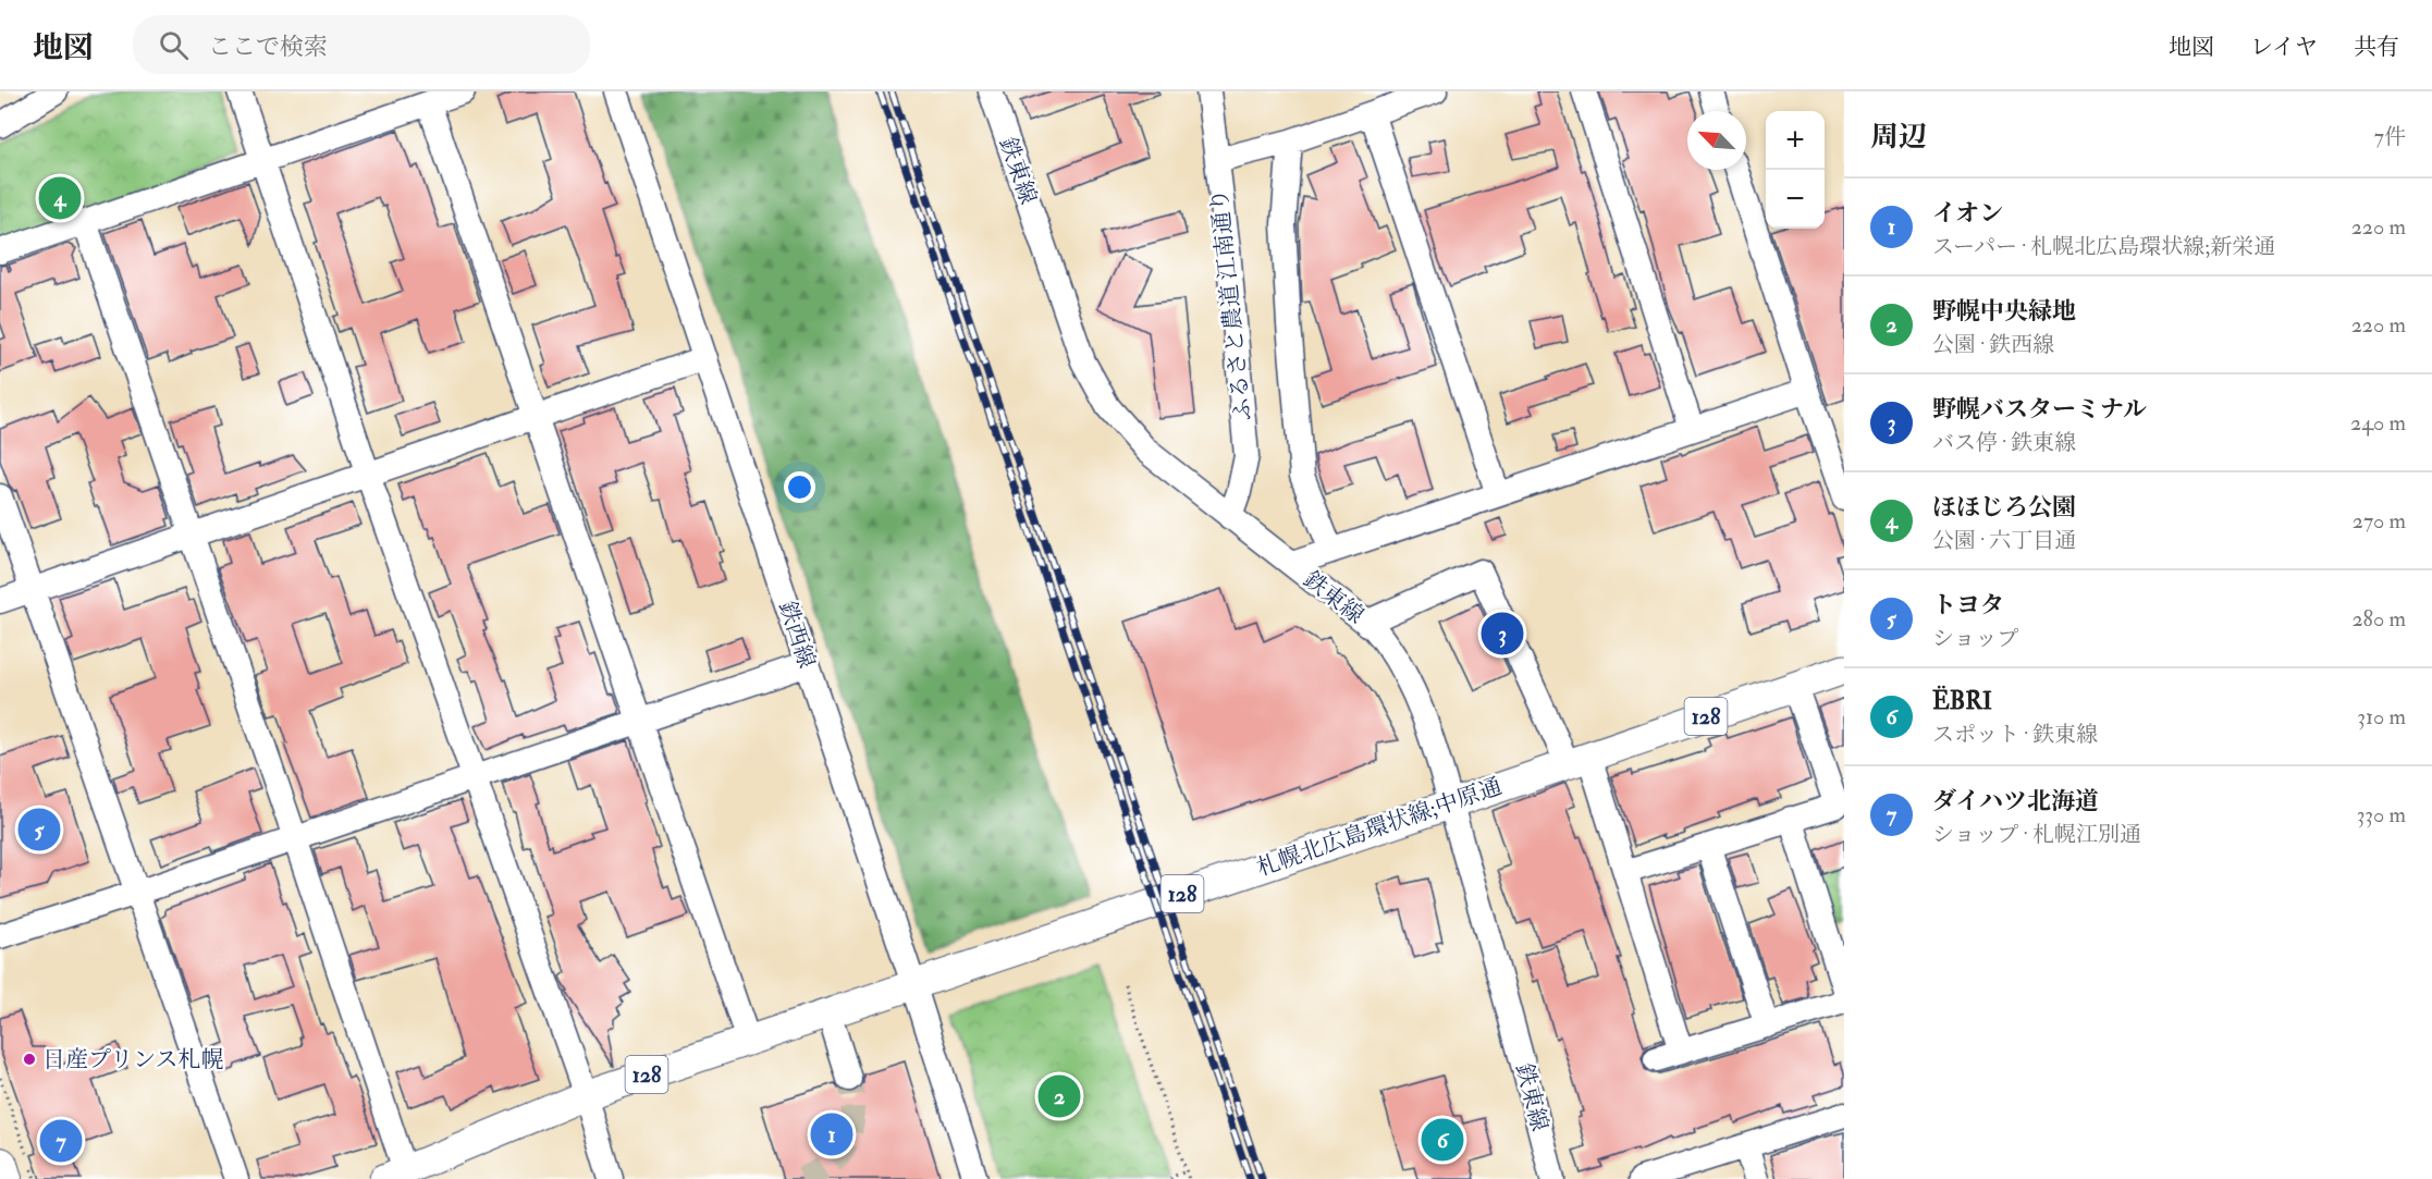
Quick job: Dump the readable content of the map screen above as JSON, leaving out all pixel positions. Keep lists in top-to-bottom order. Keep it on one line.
{"streets":{"main road":["128","札幌北広島環状線;中原通"],"street":["鉄東線","ふるさと農道 江南通り","鉄西線"]},"crossings":[["鉄東線","ふるさと農道 江南通り"],["鉄東線","札幌北広島環状線;中原通"],["鉄西線","128"],["鉄西線","札幌北広島環状線;中原通"],["128","札幌北広島環状線;中原通"]],"places":["日産プリンス札幌"],"north":"top left","page":{"header":"地図","search":"ここで検索","nav":["地図","レイヤ","共有"],"heading":["周辺","7件"],"map_buttons":["+","−"],"pins":["4","3","5","2","1","6","7"],"list":[{"mark":"1","name":"イオン","note":"スーパー · 札幌北広島環状線;新栄通","value":"220 m"},{"mark":"2","name":"野幌中央緑地","note":"公園 · 鉄西線","value":"220 m"},{"mark":"3","name":"野幌バスターミナル","note":"バス停 · 鉄東線","value":"240 m"},{"mark":"4","name":"ほほじろ公園","note":"公園 · 六丁目通","value":"270 m"},{"mark":"5","name":"トヨタ","note":"ショップ","value":"280 m"},{"mark":"6","name":"ËBRI","note":"スポット · 鉄東線","value":"310 m"},{"mark":"7","name":"ダイハツ北海道","note":"ショップ · 札幌江別通","value":"330 m"}]}}
